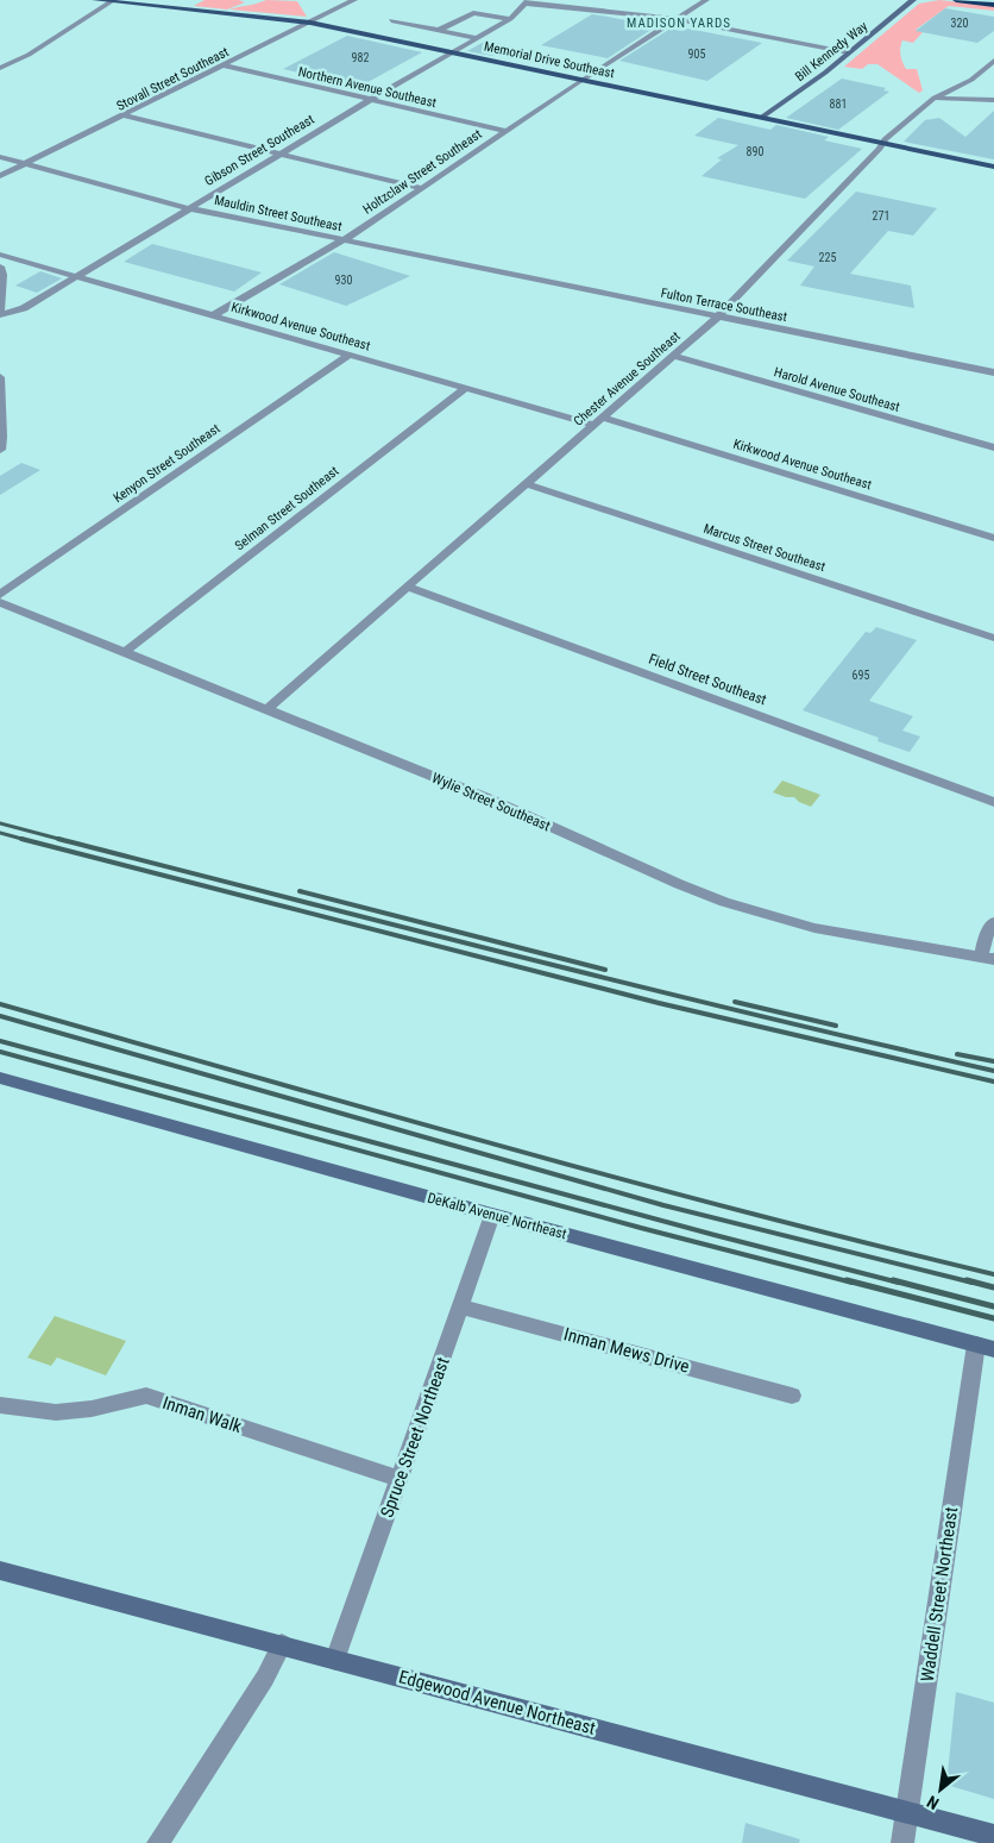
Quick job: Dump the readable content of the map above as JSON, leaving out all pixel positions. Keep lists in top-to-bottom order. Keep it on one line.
{"streets":{"main road":["Bill Kennedy Way","Memorial Drive Southeast","DeKalb Avenue Northeast","Edgewood Avenue Northeast"],"street":["Stovall Street Southeast","Northern Avenue Southeast","Gibson Street Southeast","Holtzclaw Street Southeast","Mauldin Street Southeast","Fulton Terrace Southeast","Kirkwood Avenue Southeast","Chester Avenue Southeast","Harold Avenue Southeast","Kenyon Street Southeast","Selman Street Southeast","Marcus Street Southeast","Field Street Southeast","Wylie Street Southeast","Inman Mews Drive","Inman Walk","Spruce Street Northeast","Waddell Street Northeast"]},"crossings":[["Bill Kennedy Way","Memorial Drive Southeast"],["Memorial Drive Southeast","Stovall Street Southeast"],["Memorial Drive Southeast","Gibson Street Southeast"],["Memorial Drive Southeast","Holtzclaw Street Southeast"],["Memorial Drive Southeast","Chester Avenue Southeast"],["Stovall Street Southeast","Northern Avenue Southeast"],["Stovall Street Southeast","Mauldin Street Southeast"],["Northern Avenue Southeast","Gibson Street Southeast"],["Northern Avenue Southeast","Holtzclaw Street Southeast"],["Gibson Street Southeast","Mauldin Street Southeast"],["Gibson Street Southeast","Kirkwood Avenue Southeast"],["Holtzclaw Street Southeast","Mauldin Street Southeast"],["Holtzclaw Street Southeast","Kirkwood Avenue Southeast"],["Mauldin Street Southeast","Fulton Terrace Southeast"],["Fulton Terrace Southeast","Chester Avenue Southeast"],["Kirkwood Avenue Southeast","Chester Avenue Southeast"],["Kirkwood Avenue Southeast","Kenyon Street Southeast"],["Kirkwood Avenue Southeast","Selman Street Southeast"],["Chester Avenue Southeast","Harold Avenue Southeast"],["Chester Avenue Southeast","Marcus Street Southeast"],["Chester Avenue Southeast","Field Street Southeast"],["Chester Avenue Southeast","Wylie Street Southeast"],["Selman Street Southeast","Wylie Street Southeast"],["DeKalb Avenue Northeast","Spruce Street Northeast"],["DeKalb Avenue Northeast","Waddell Street Northeast"],["Inman Mews Drive","Spruce Street Northeast"],["Inman Walk","Spruce Street Northeast"],["Spruce Street Northeast","Edgewood Avenue Northeast"],["Waddell Street Northeast","Edgewood Avenue Northeast"]],"districts":["MADISON YARDS"],"house_numbers":["320","905","982","881","890","271","225","930","695"],"north":"bottom left"}
